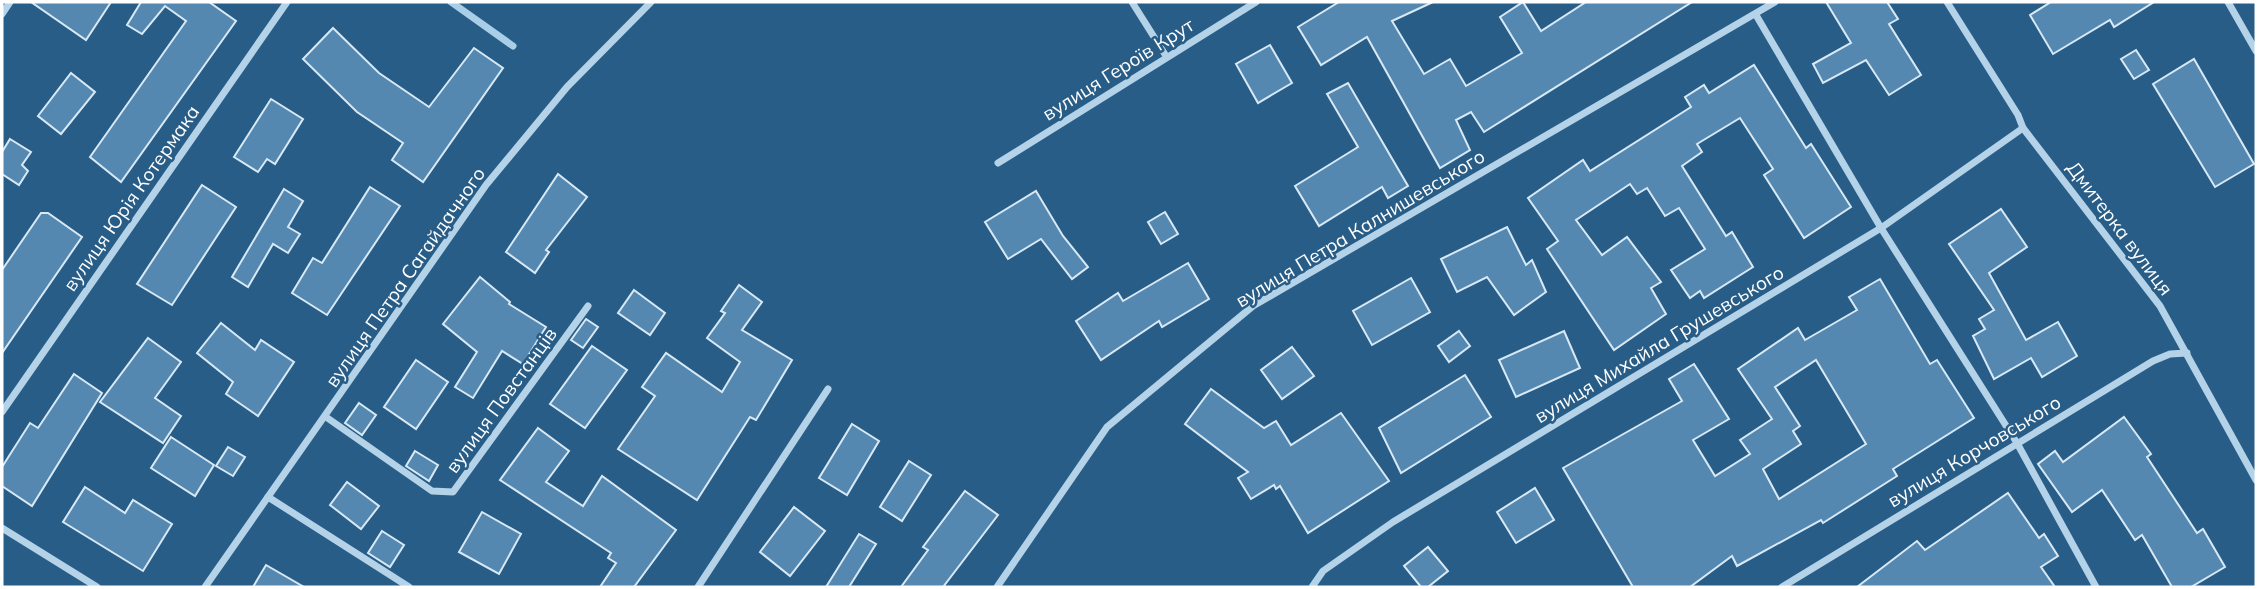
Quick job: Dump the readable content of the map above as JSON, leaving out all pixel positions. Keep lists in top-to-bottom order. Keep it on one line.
{"streets":{"street":["вулиця Героїв Крут","вулиця Юрія Котермака","вулиця Петра Калнишевського","Дмитерка вулиця","вулиця Петра Сагайдачного","вулиця Михайла Грушевського","вулиця Повстанців","вулиця Корчовського"]},"crossings":[["Дмитерка вулиця","вулиця Михайла Грушевського"],["Дмитерка вулиця","вулиця Корчовського"],["вулиця Петра Сагайдачного","вулиця Повстанців"]]}
